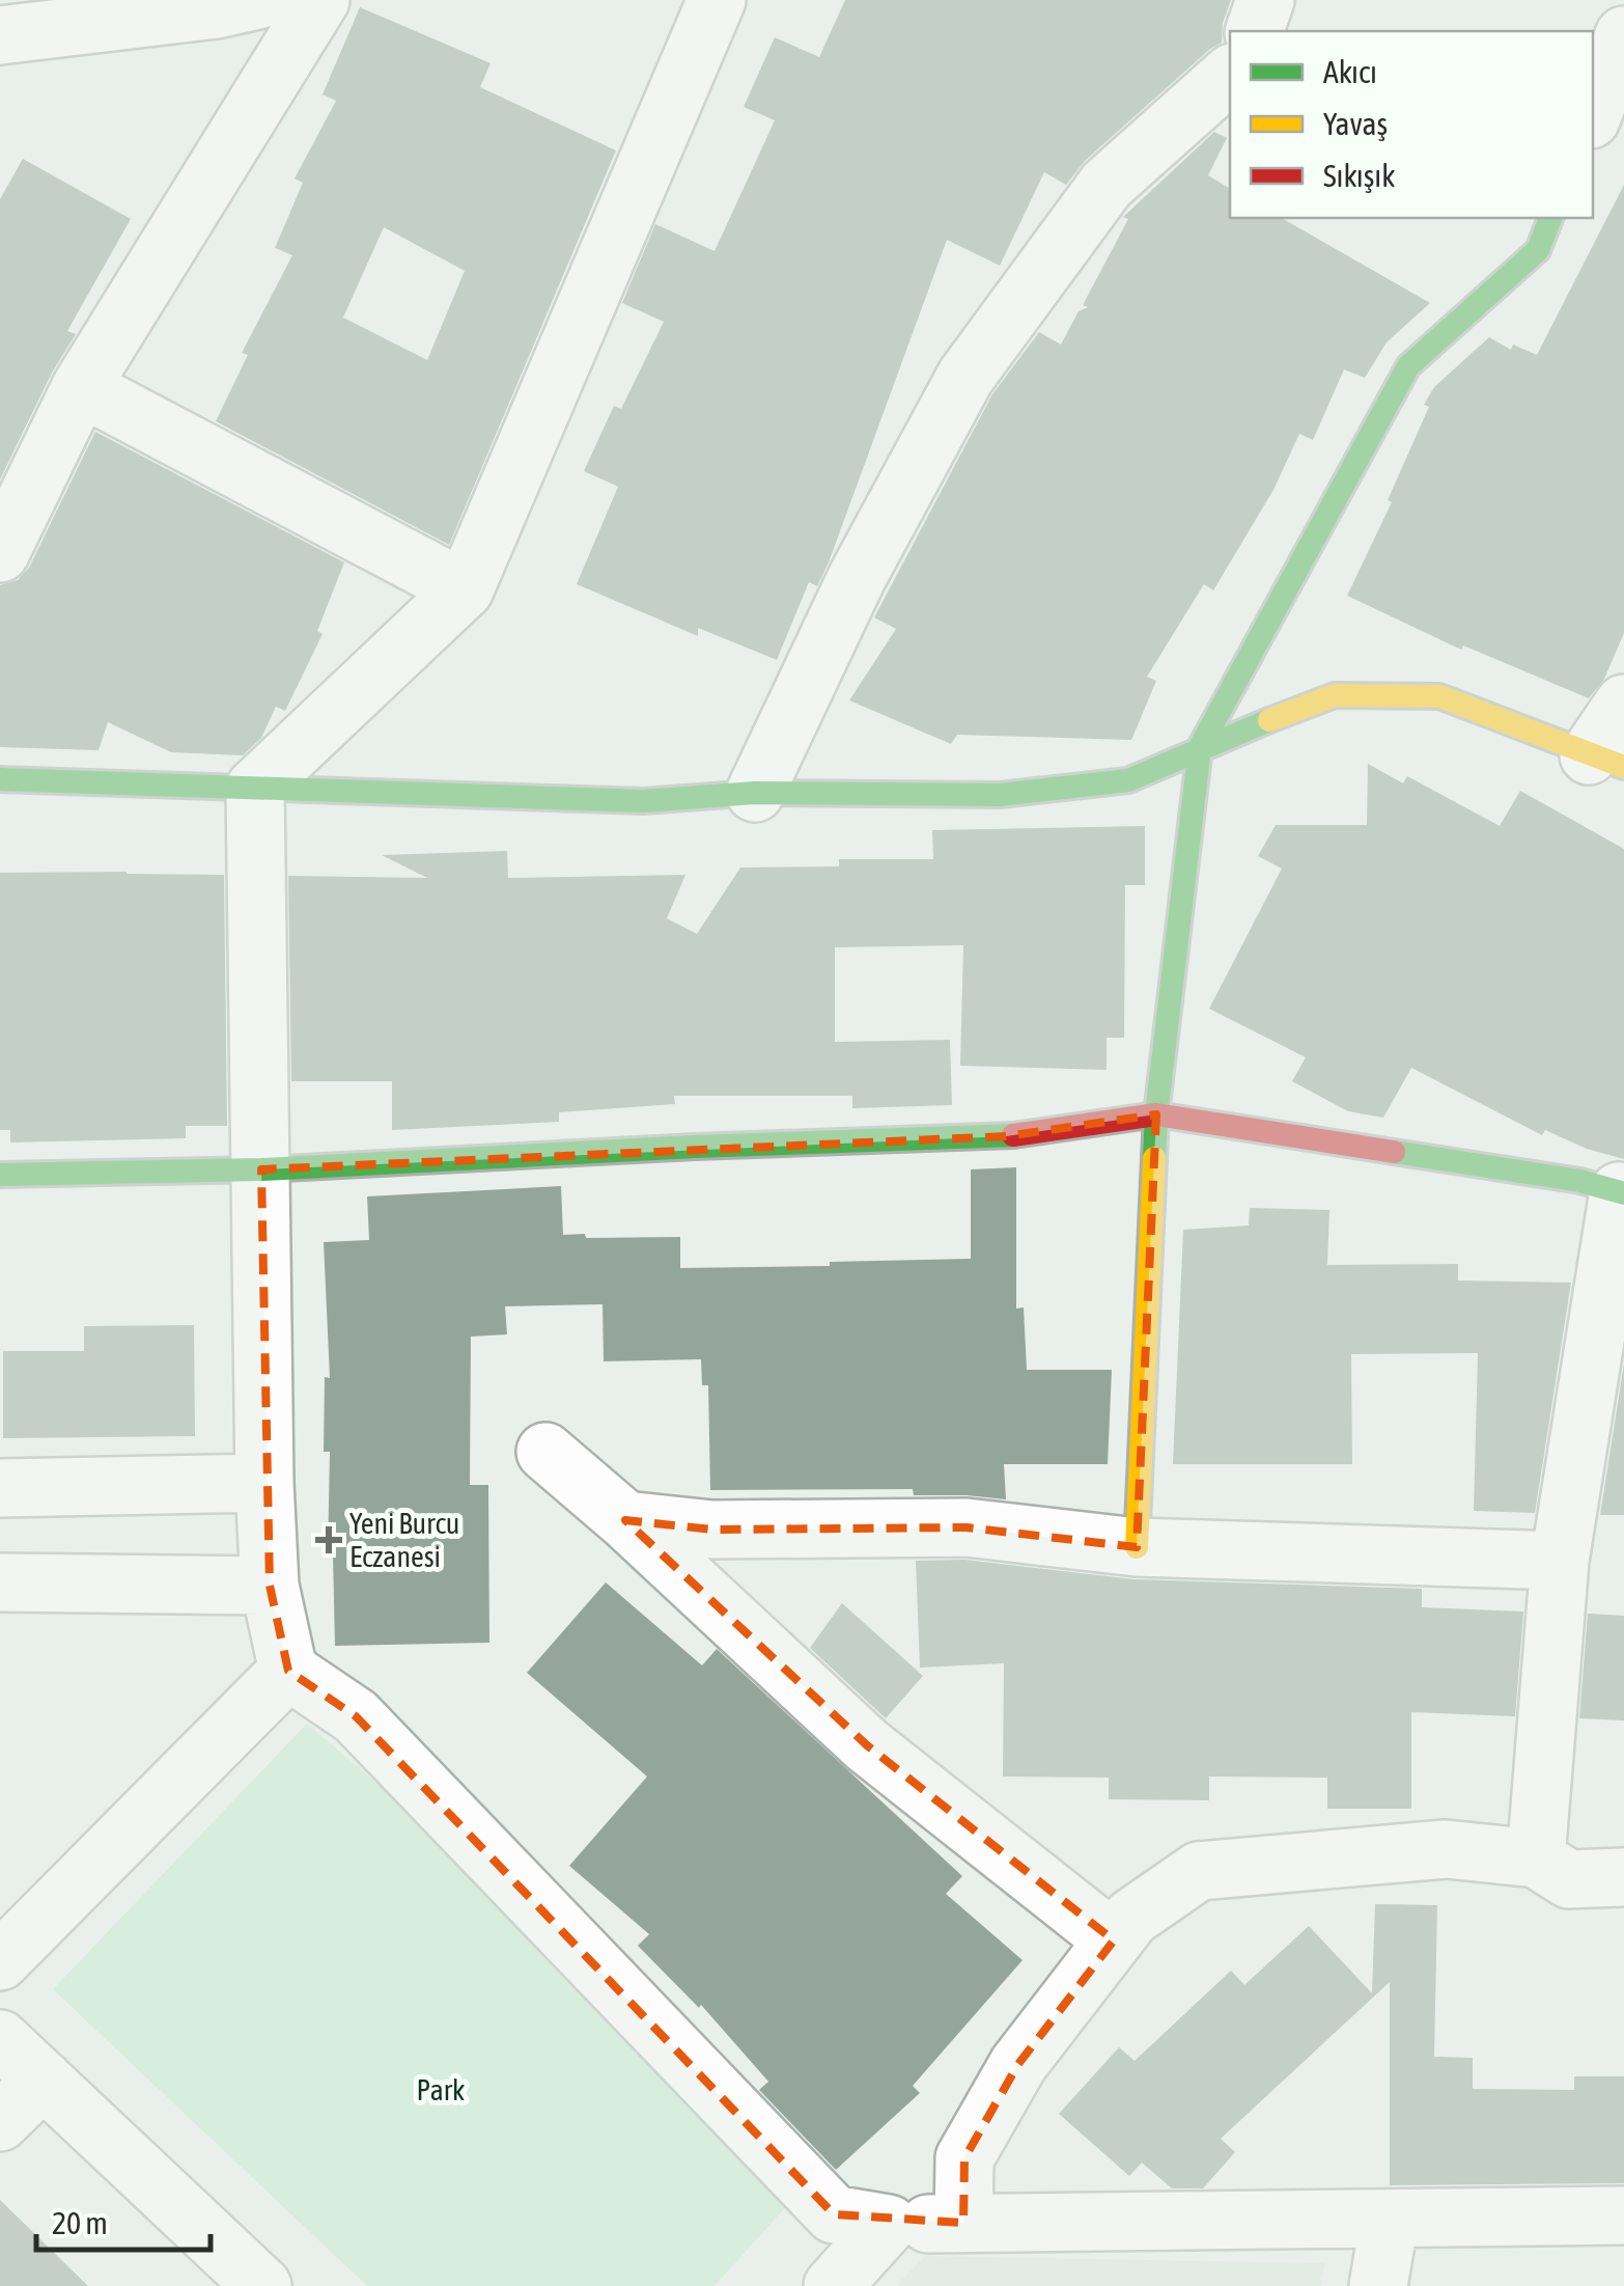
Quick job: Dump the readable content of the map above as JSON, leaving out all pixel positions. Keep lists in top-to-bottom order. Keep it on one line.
{"parks":["Park"],"places":{"health":["Yeni Burcu Eczanesi"]},"legend":["Akıcı","Yavaş","Sıkışık"],"scale_bar":"20 m"}
